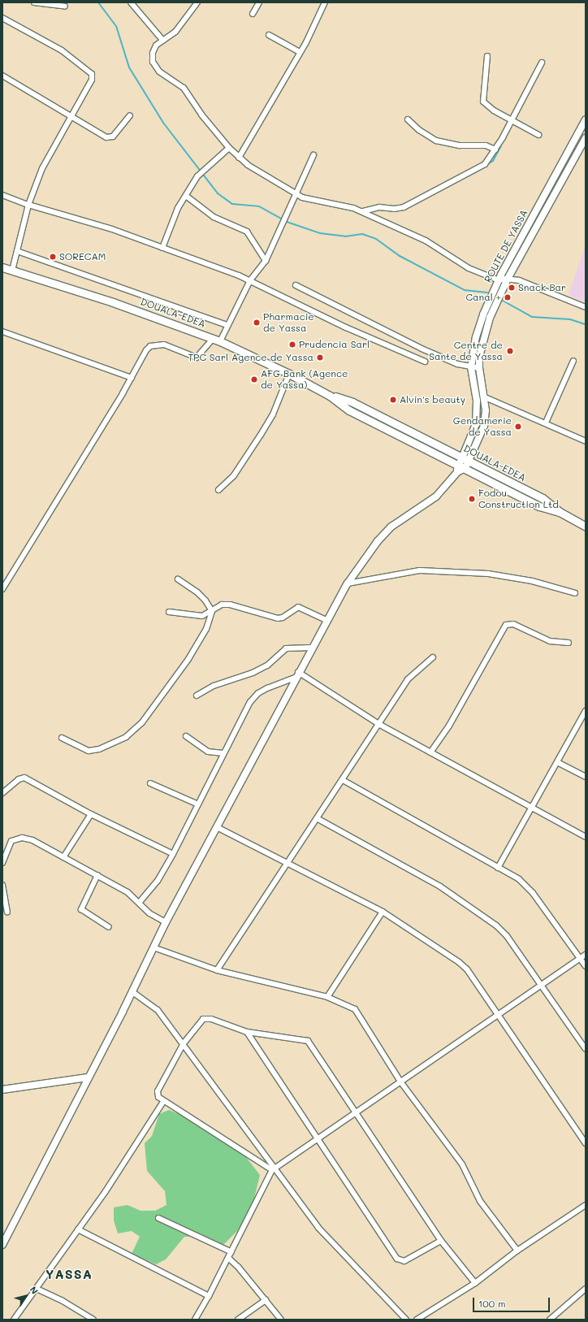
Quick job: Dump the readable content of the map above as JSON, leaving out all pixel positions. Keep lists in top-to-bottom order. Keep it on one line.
{"streets":{"highway":["DOUALA-EDEA"],"main road":["ROUTE DE YASSA"]},"crossings":[["ROUTE DE YASSA","DOUALA-EDEA"]],"districts":["YASSA"],"places":["SORECAM","Snack Bar","Canal +","Pharmacie de Yassa","Prudencia Sarl","Centre de Sante de Yassa","TPC Sarl Agence de Yassa","AFG Bank (Agence de Yassa)","Alvin's beauty","Gendamerie de Yassa","Fodou Construction Ltd"],"scale_bar":"100 m","north":"top right"}
